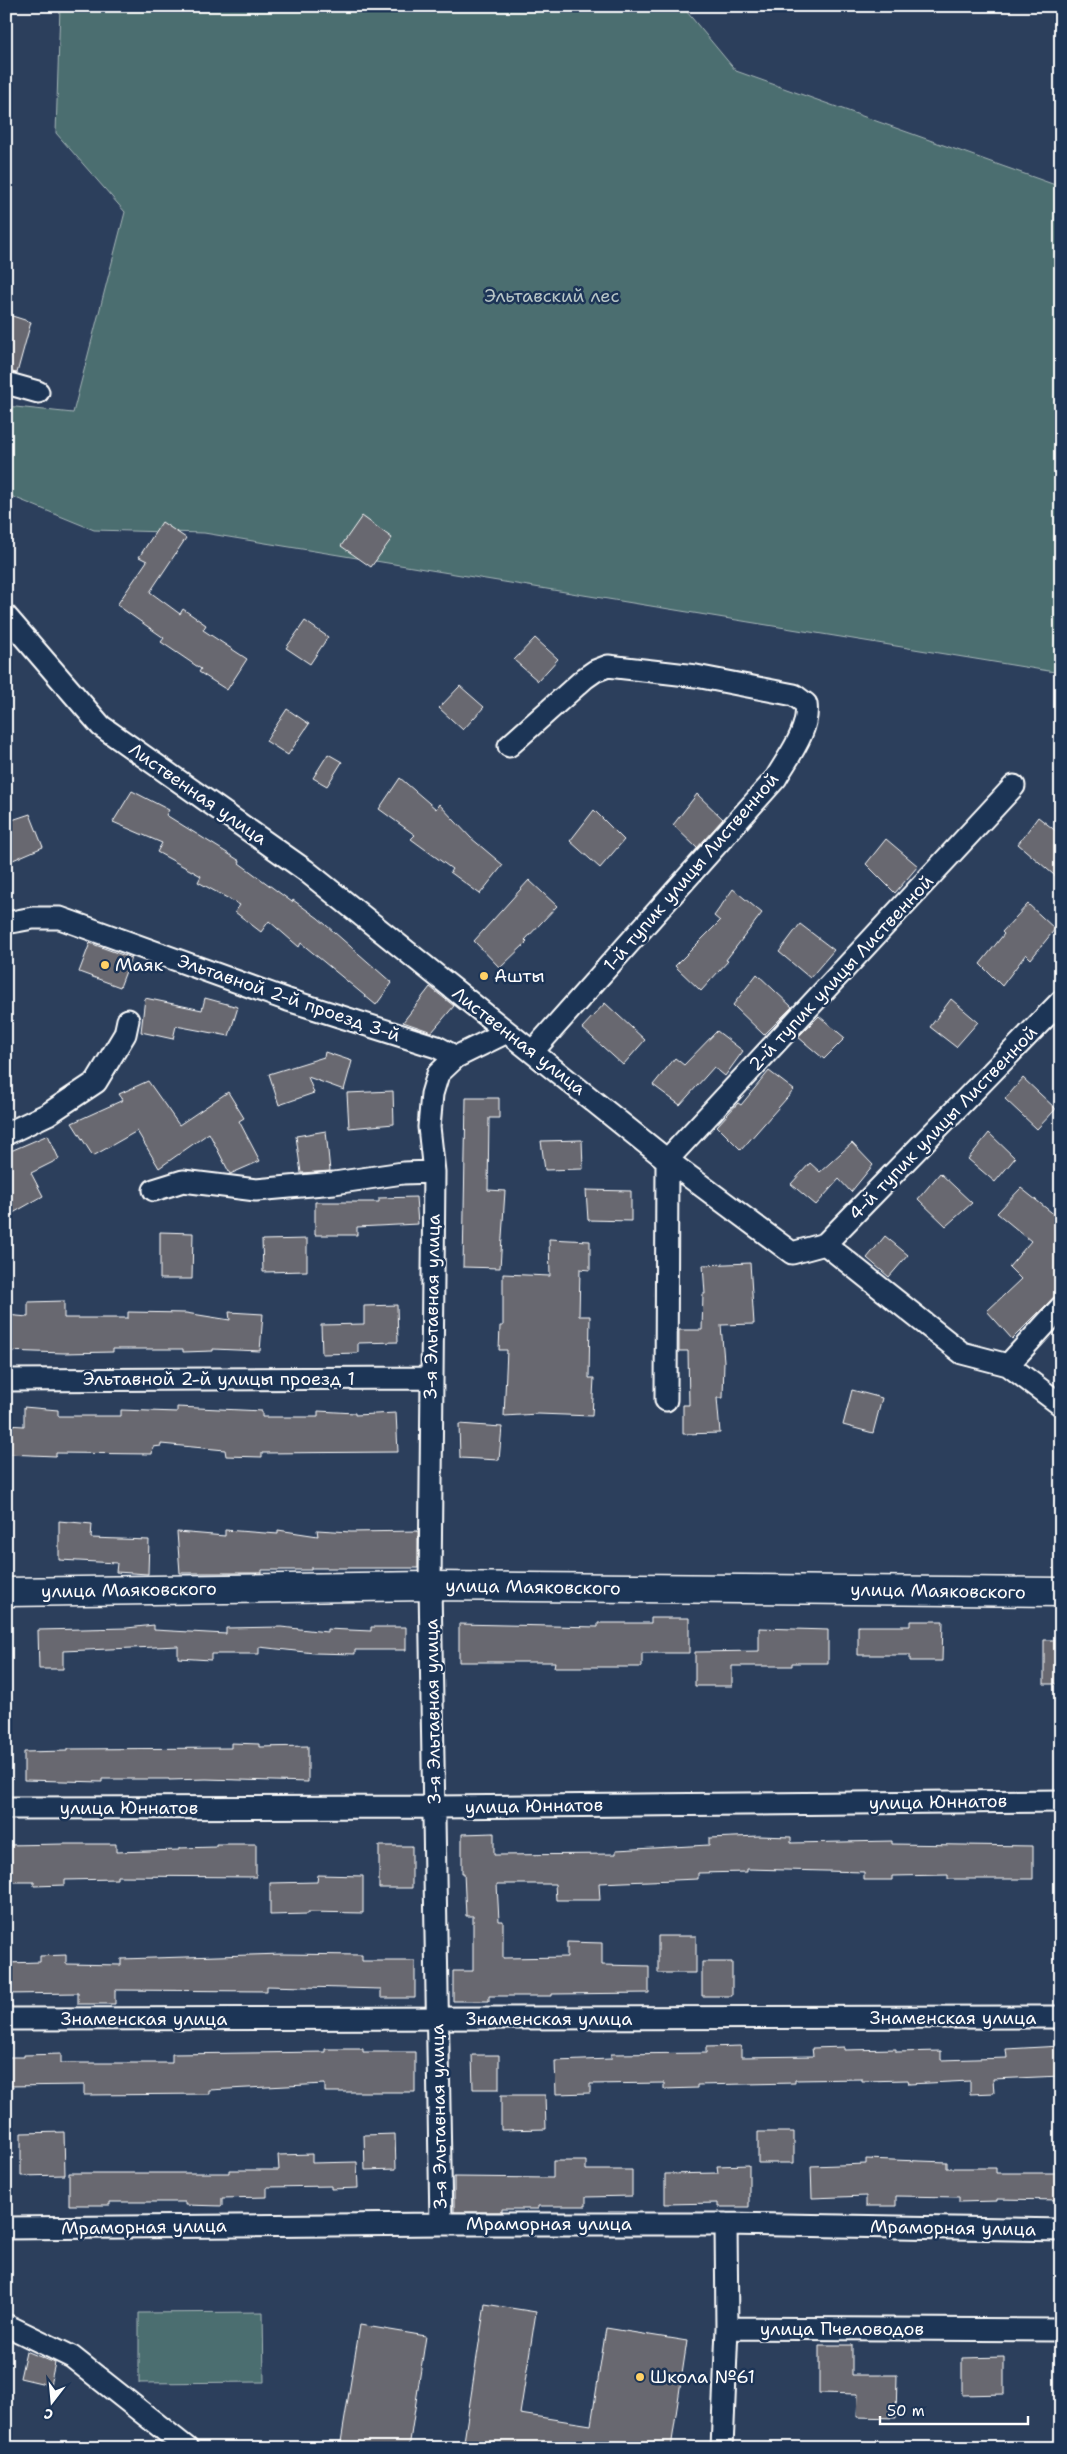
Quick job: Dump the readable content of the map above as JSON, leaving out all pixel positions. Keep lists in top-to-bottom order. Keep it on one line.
{"streets":{"street":["Лиственная улица","1-й тупик улицы Лиственной","2-й тупик улицы Лиственной","Эльтавной 2-й проезд 3-й","4-й тупик улицы Лиственной","3-я Эльтавная улица","Эльтавной 2-й улицы проезд 1","улица Маяковского","улица Юннатов","Знаменская улица","Мраморная улица","улица Пчеловодов"]},"crossings":[["Лиственная улица","1-й тупик улицы Лиственной"],["Лиственная улица","2-й тупик улицы Лиственной"],["Лиственная улица","4-й тупик улицы Лиственной"],["Лиственная улица","3-я Эльтавная улица"],["Эльтавной 2-й проезд 3-й","3-я Эльтавная улица"],["3-я Эльтавная улица","Эльтавной 2-й улицы проезд 1"],["3-я Эльтавная улица","улица Маяковского"],["3-я Эльтавная улица","улица Юннатов"],["3-я Эльтавная улица","Знаменская улица"],["3-я Эльтавная улица","Мраморная улица"]],"parks":["Эльтавский лес"],"places":["Маяк","Ашты","Школа №61"],"scale_bar":"50 m","north":"bottom"}
